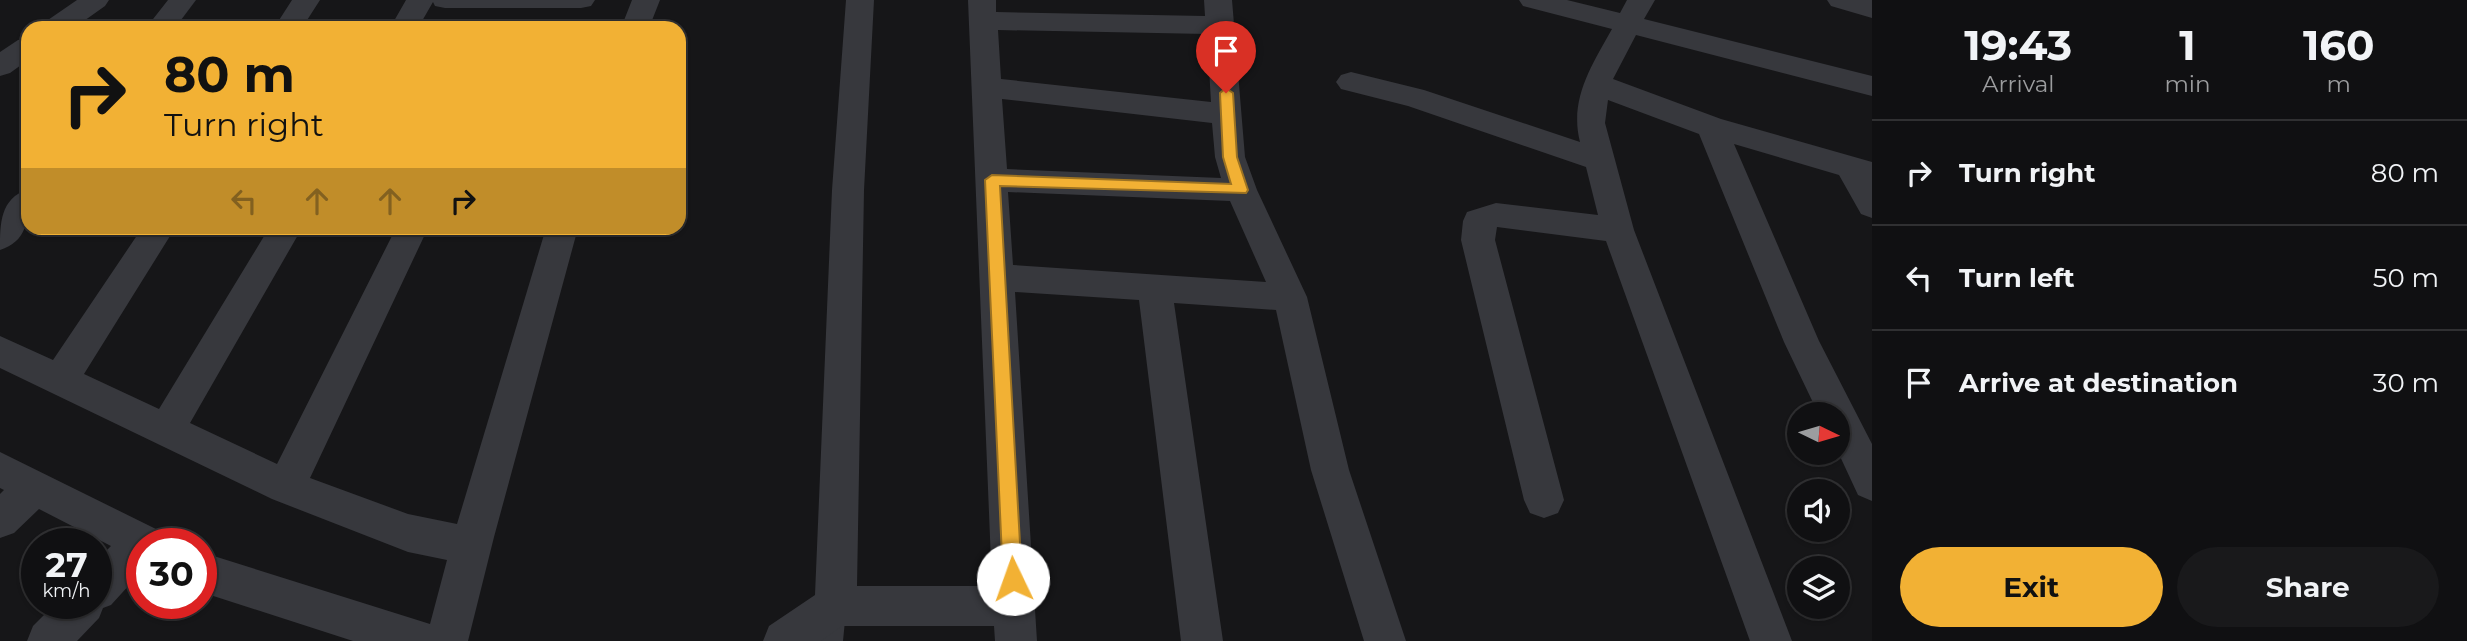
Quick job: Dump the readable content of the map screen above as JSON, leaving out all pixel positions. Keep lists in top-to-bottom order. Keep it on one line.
{"north":"right","page":{"eta":["19:43","Arrival","1","min","160","m"],"turn":["80 m","Turn right"],"list":[{"name":"Turn right","value":"80 m"},{"name":"Turn left","value":"50 m"},{"name":"Arrive at destination","value":"30 m"}],"speed":"27 km/h","limit":"30","buttons":["Exit","Share"]}}
